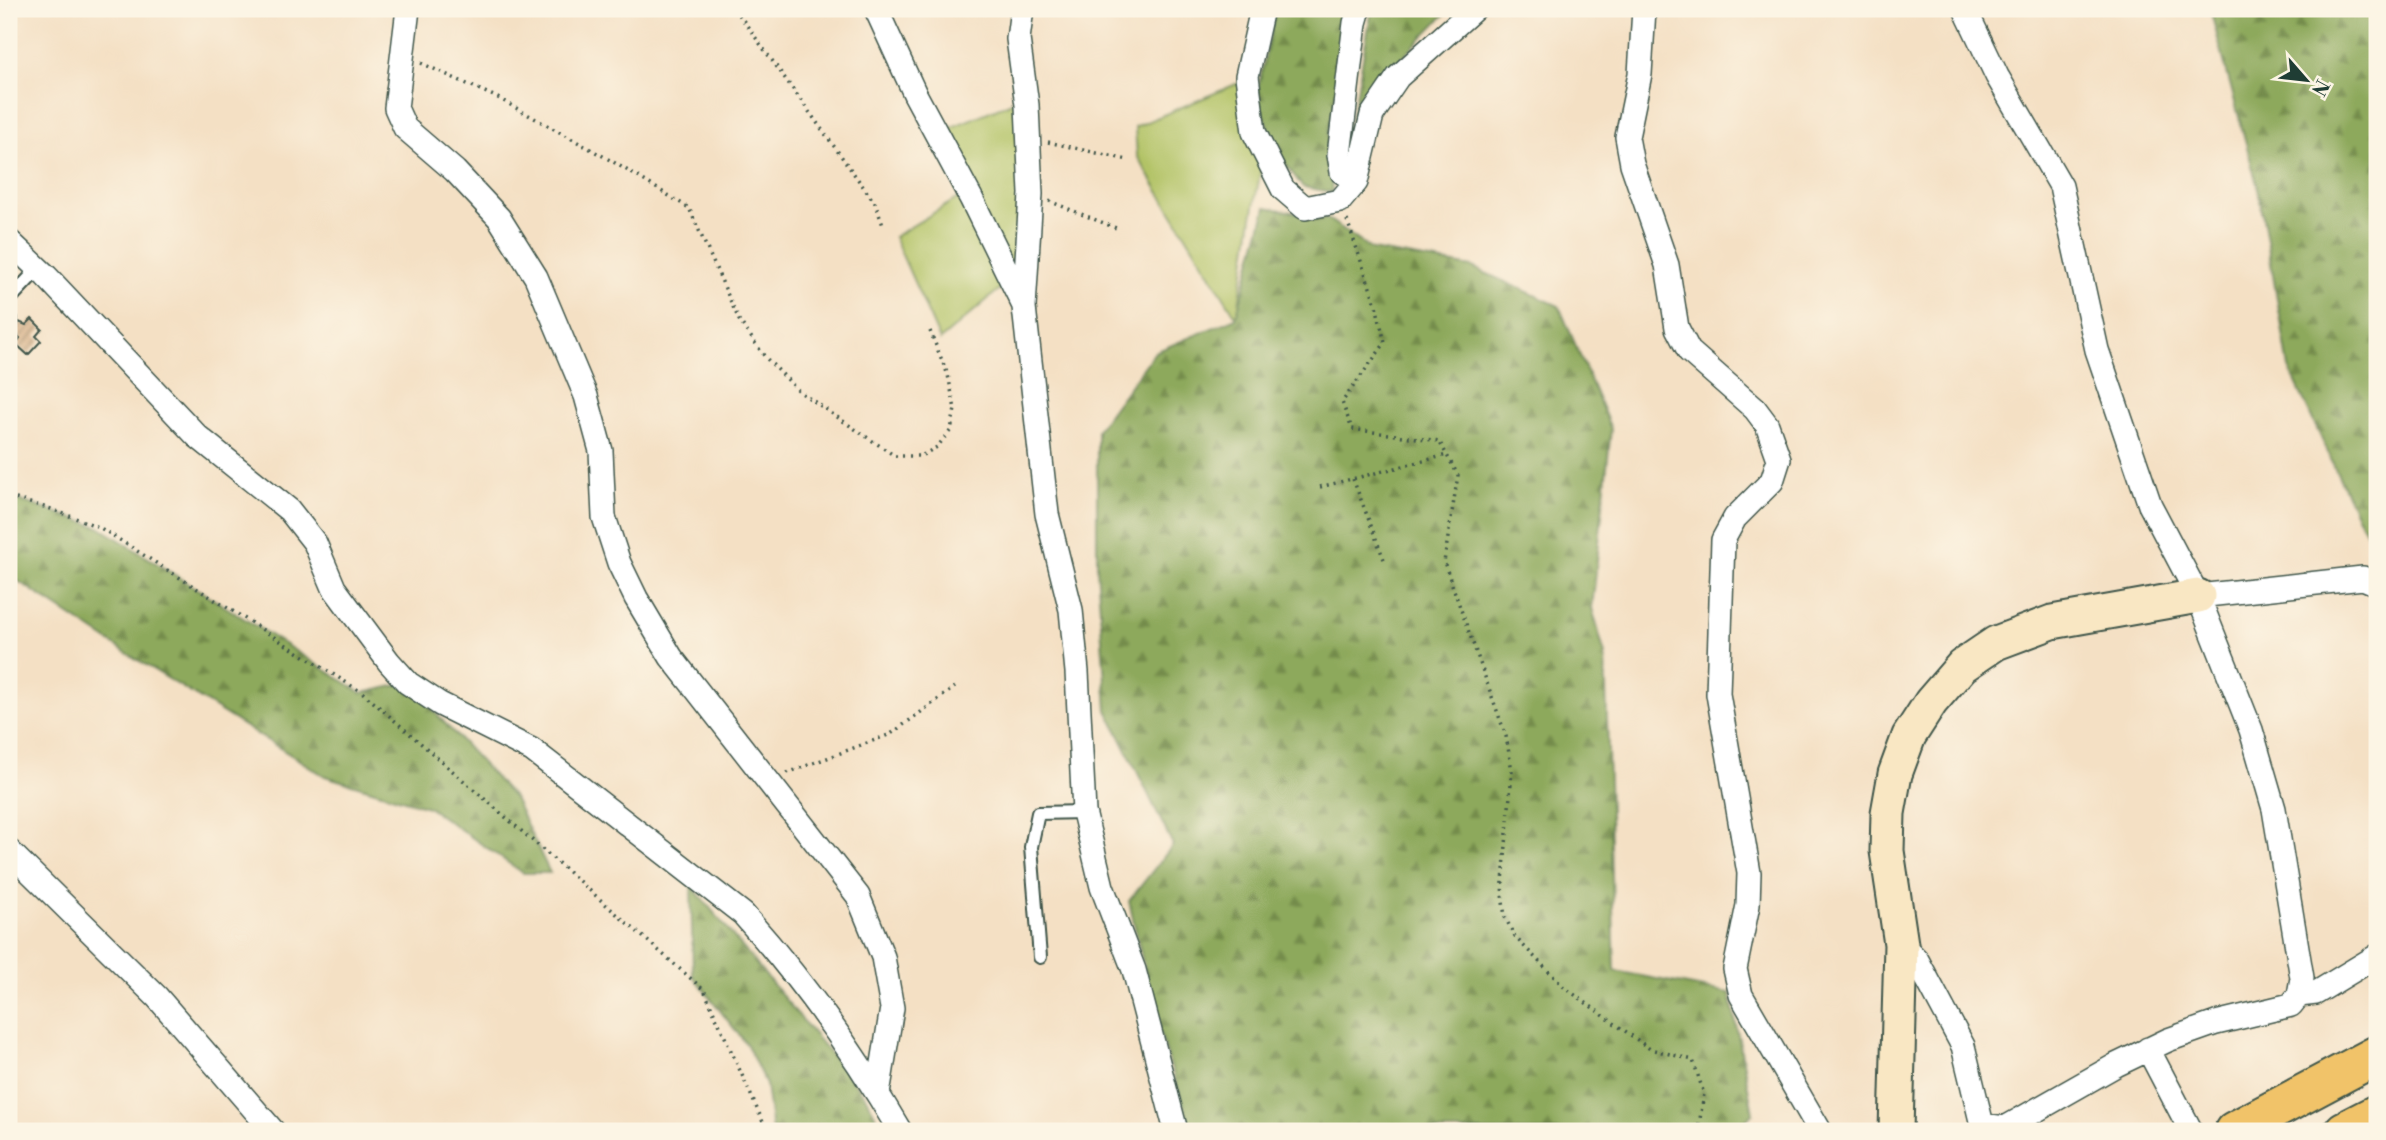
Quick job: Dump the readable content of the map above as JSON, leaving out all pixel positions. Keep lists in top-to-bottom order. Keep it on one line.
{"north":"bottom right"}
